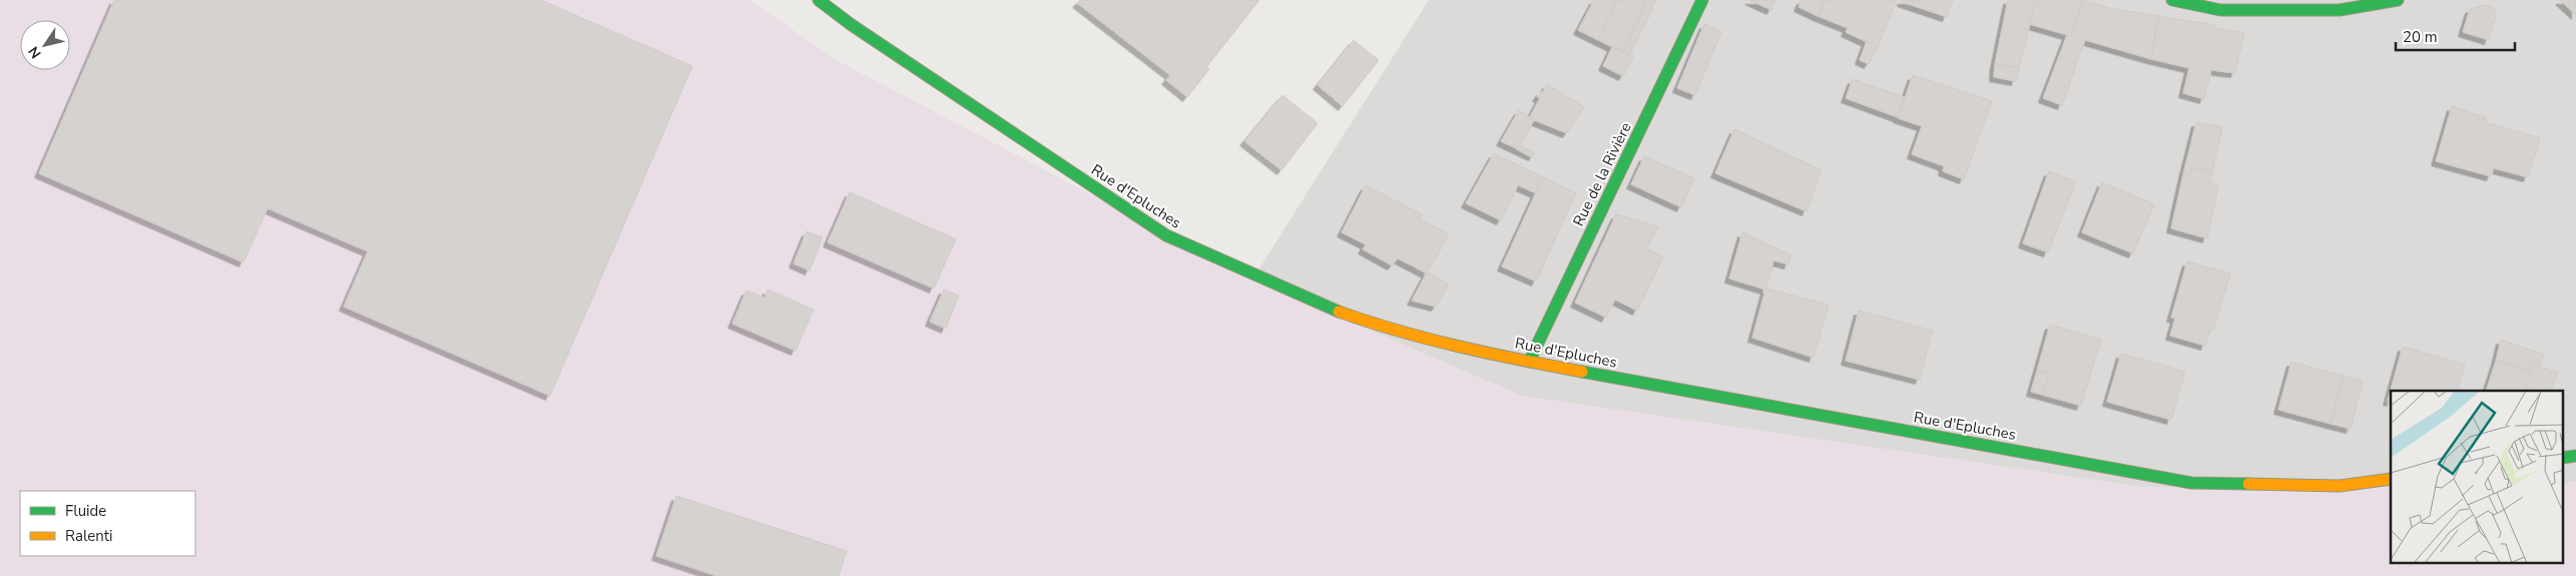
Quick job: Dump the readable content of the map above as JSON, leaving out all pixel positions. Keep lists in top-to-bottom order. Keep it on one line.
{"streets":{"street":["Rue de la Rivière","Rue d'Epluches"]},"crossings":[["Rue de la Rivière","Rue d'Epluches"]],"legend":["Fluide","Ralenti"],"scale_bar":"20 m","north":"bottom left"}
